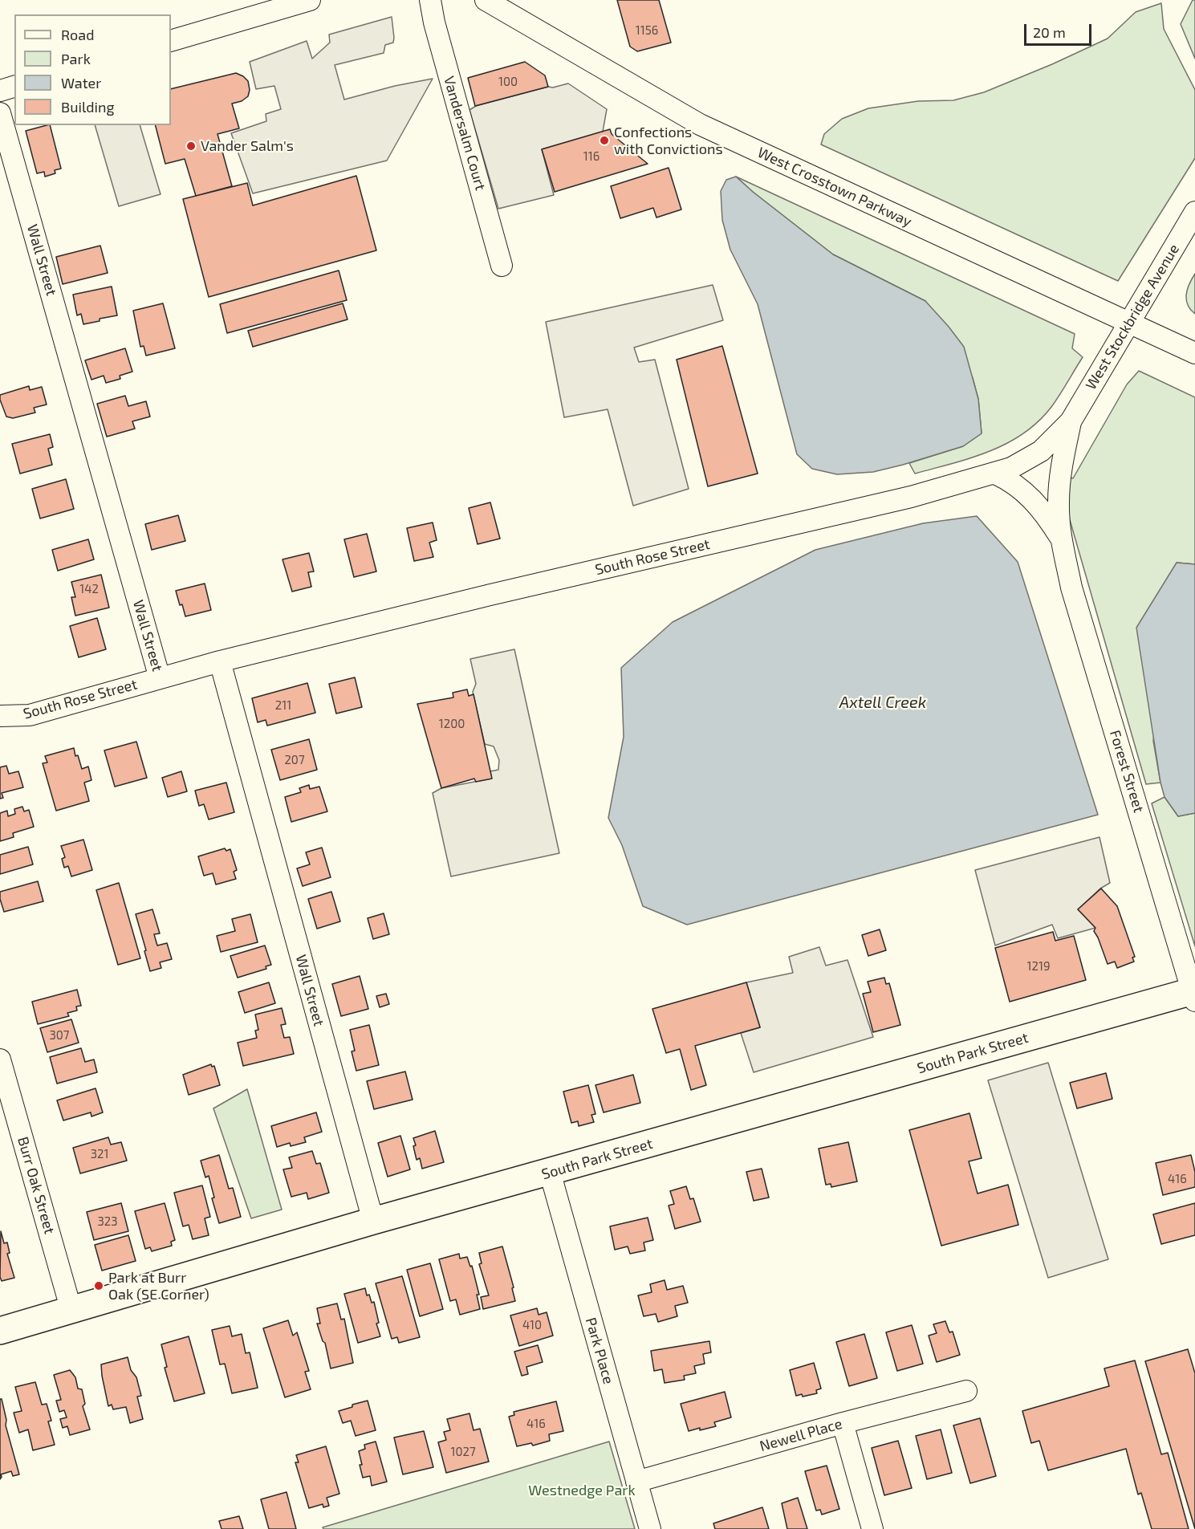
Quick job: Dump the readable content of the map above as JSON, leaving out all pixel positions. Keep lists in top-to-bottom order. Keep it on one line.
{"streets":{"main road":["South Park Street"],"street":["Vandersalm Court","West Crosstown Parkway","Wall Street","West Stockbridge Avenue","South Rose Street","Forest Street","Burr Oak Street","Park Place","Newell Place"]},"crossings":[["West Crosstown Parkway","West Stockbridge Avenue"],["Wall Street","South Rose Street"],["Wall Street","South Park Street"],["West Stockbridge Avenue","South Rose Street"],["West Stockbridge Avenue","Forest Street"],["South Rose Street","Forest Street"],["Forest Street","South Park Street"],["South Park Street","Burr Oak Street"],["South Park Street","Park Place"],["Park Place","Newell Place"]],"water":["Axtell Creek"],"parks":["Westnedge Park"],"places":["Confections with Convictions","Vander Salm's","Park at Burr Oak (SE Corner)"],"house_numbers":["1156","100","116","142","211","1200","207","1219","307","321","416","323","410","416","1027"],"legend":["Road","Park","Water","Building"],"scale_bar":"20 m"}
